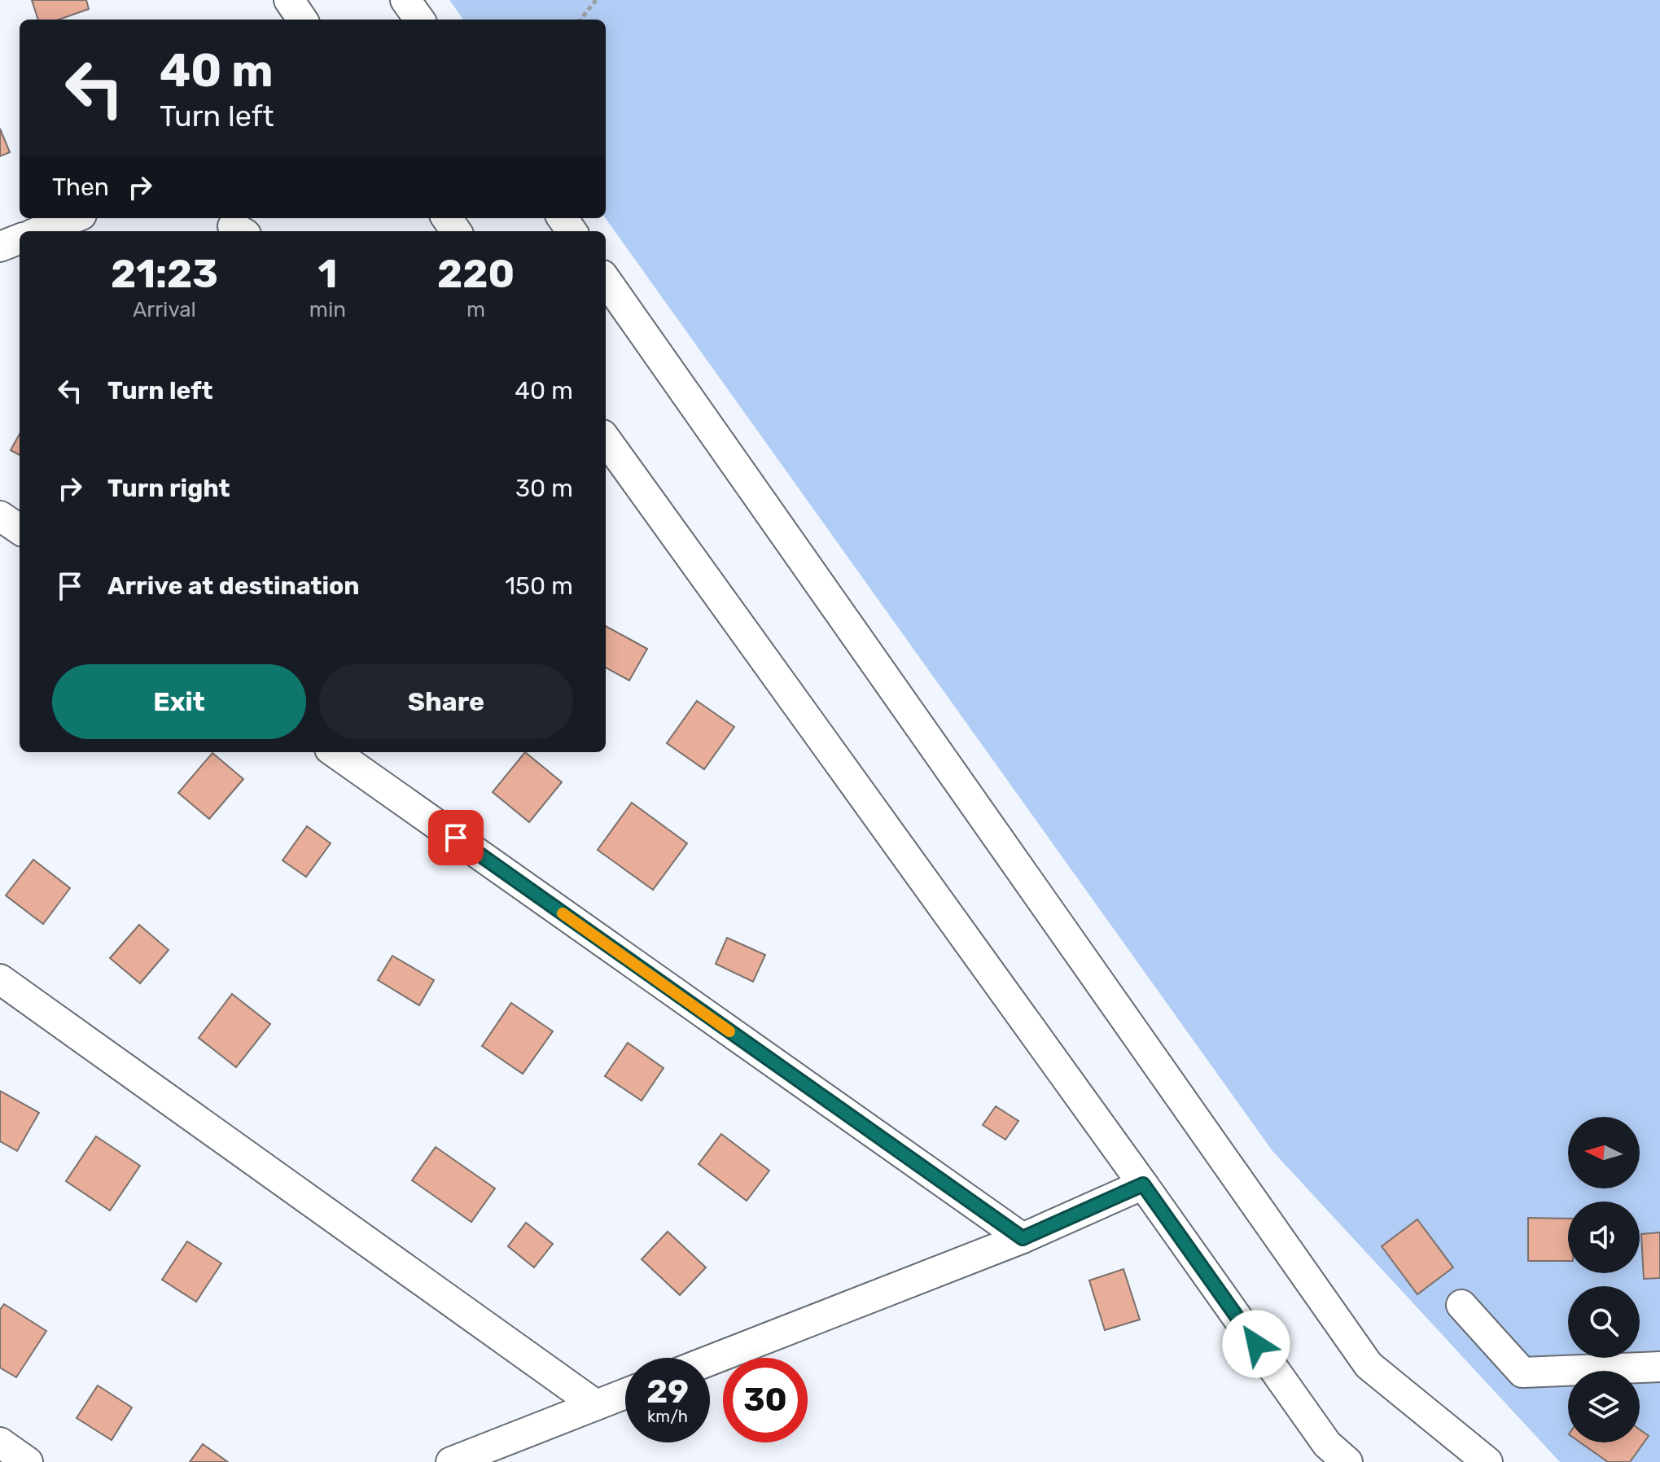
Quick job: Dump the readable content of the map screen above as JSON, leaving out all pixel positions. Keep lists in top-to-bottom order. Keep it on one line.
{"north":"left","page":{"turn":["40 m","Turn left"],"then":"Then","eta":["21:23","Arrival","1","min","220","m"],"list":[{"name":"Turn left","value":"40 m"},{"name":"Turn right","value":"30 m"},{"name":"Arrive at destination","value":"150 m"}],"buttons":["Exit","Share"],"speed":"29 km/h","limit":"30"}}
